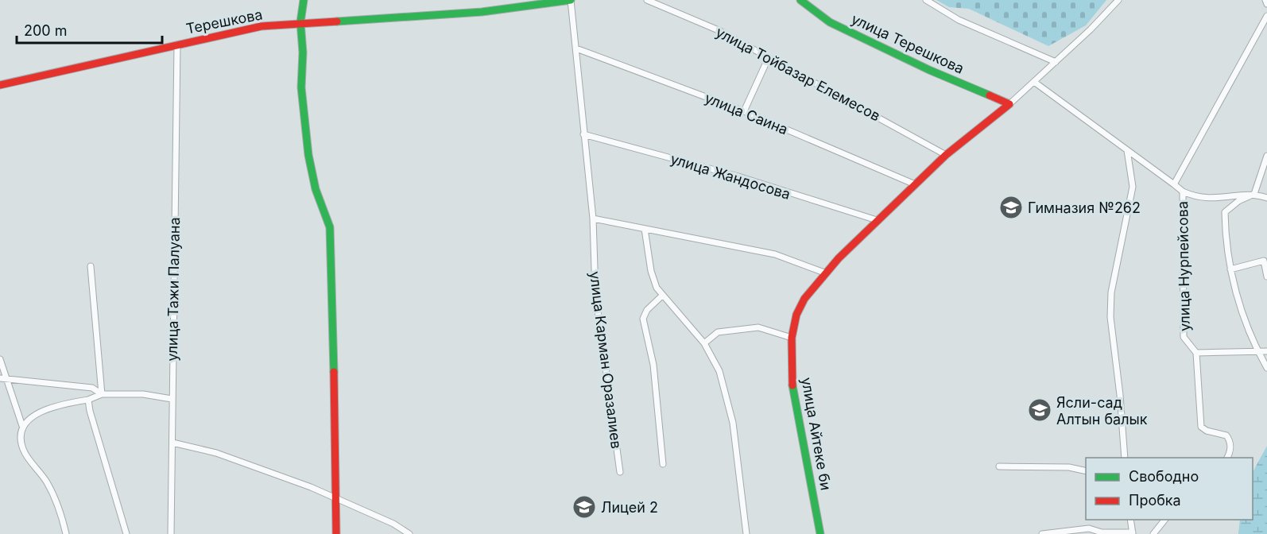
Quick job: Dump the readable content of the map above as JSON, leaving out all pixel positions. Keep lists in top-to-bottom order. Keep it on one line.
{"streets":{"street":["Терешкова","улица Терешкова","улица Тойбазар Елемесов","улица Саина","улица Жандосова","улица Нурпейсова","улица Тажи Палуана","улица Карман Оразалиев","улица Айтеке би"]},"crossings":[["Терешкова","улица Тажи Палуана"],["Терешкова","улица Карман Оразалиев"],["улица Терешкова","улица Айтеке би"],["улица Тойбазар Елемесов","улица Айтеке би"],["улица Саина","улица Карман Оразалиев"],["улица Саина","улица Айтеке би"],["улица Жандосова","улица Карман Оразалиев"],["улица Жандосова","улица Айтеке би"]],"places":{"school or university":["Гимназия №262","Ясли-сад Алтын балык","Лицей 2"]},"legend":["Свободно","Пробка"],"scale_bar":"200 m"}
